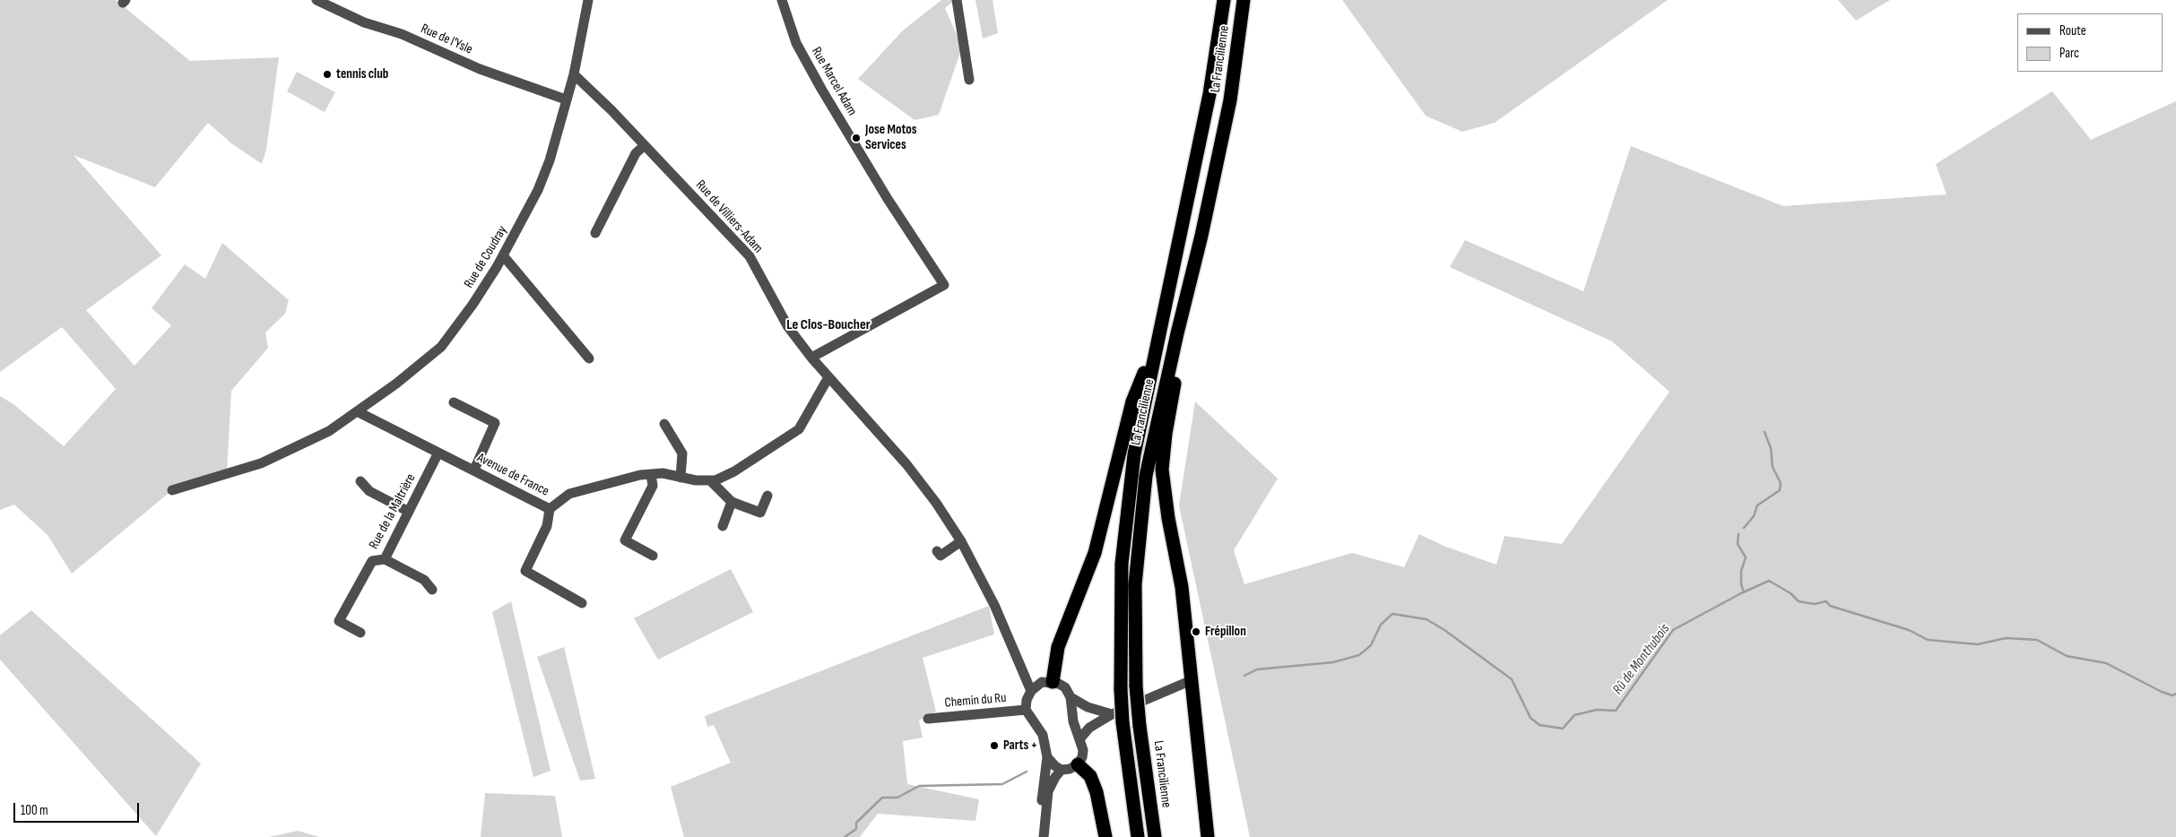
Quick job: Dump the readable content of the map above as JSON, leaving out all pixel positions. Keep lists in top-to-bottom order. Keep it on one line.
{"streets":{"highway":["La Francilienne"],"street":["Rue de l'Ysle","Rue Marcel Adam","Rue de Villiers-Adam","Rue de Coudray","Avenue de France","Rue de la Maltrière","Chemin du Ru"]},"crossings":[["Rue de l'Ysle","Rue de Coudray"],["Rue Marcel Adam","Rue de Villiers-Adam"],["Rue de Villiers-Adam","Rue de Coudray"],["Rue de Villiers-Adam","Avenue de France"],["Rue de Coudray","Avenue de France"],["Avenue de France","Rue de la Maltrière"]],"districts":["Le Clos-Boucher"],"water":["Rû de Monthubois"],"places":["tennis club","Jose Motos Services","Frépillon","Parts +"],"legend":["Route","Parc"],"scale_bar":"100 m"}
